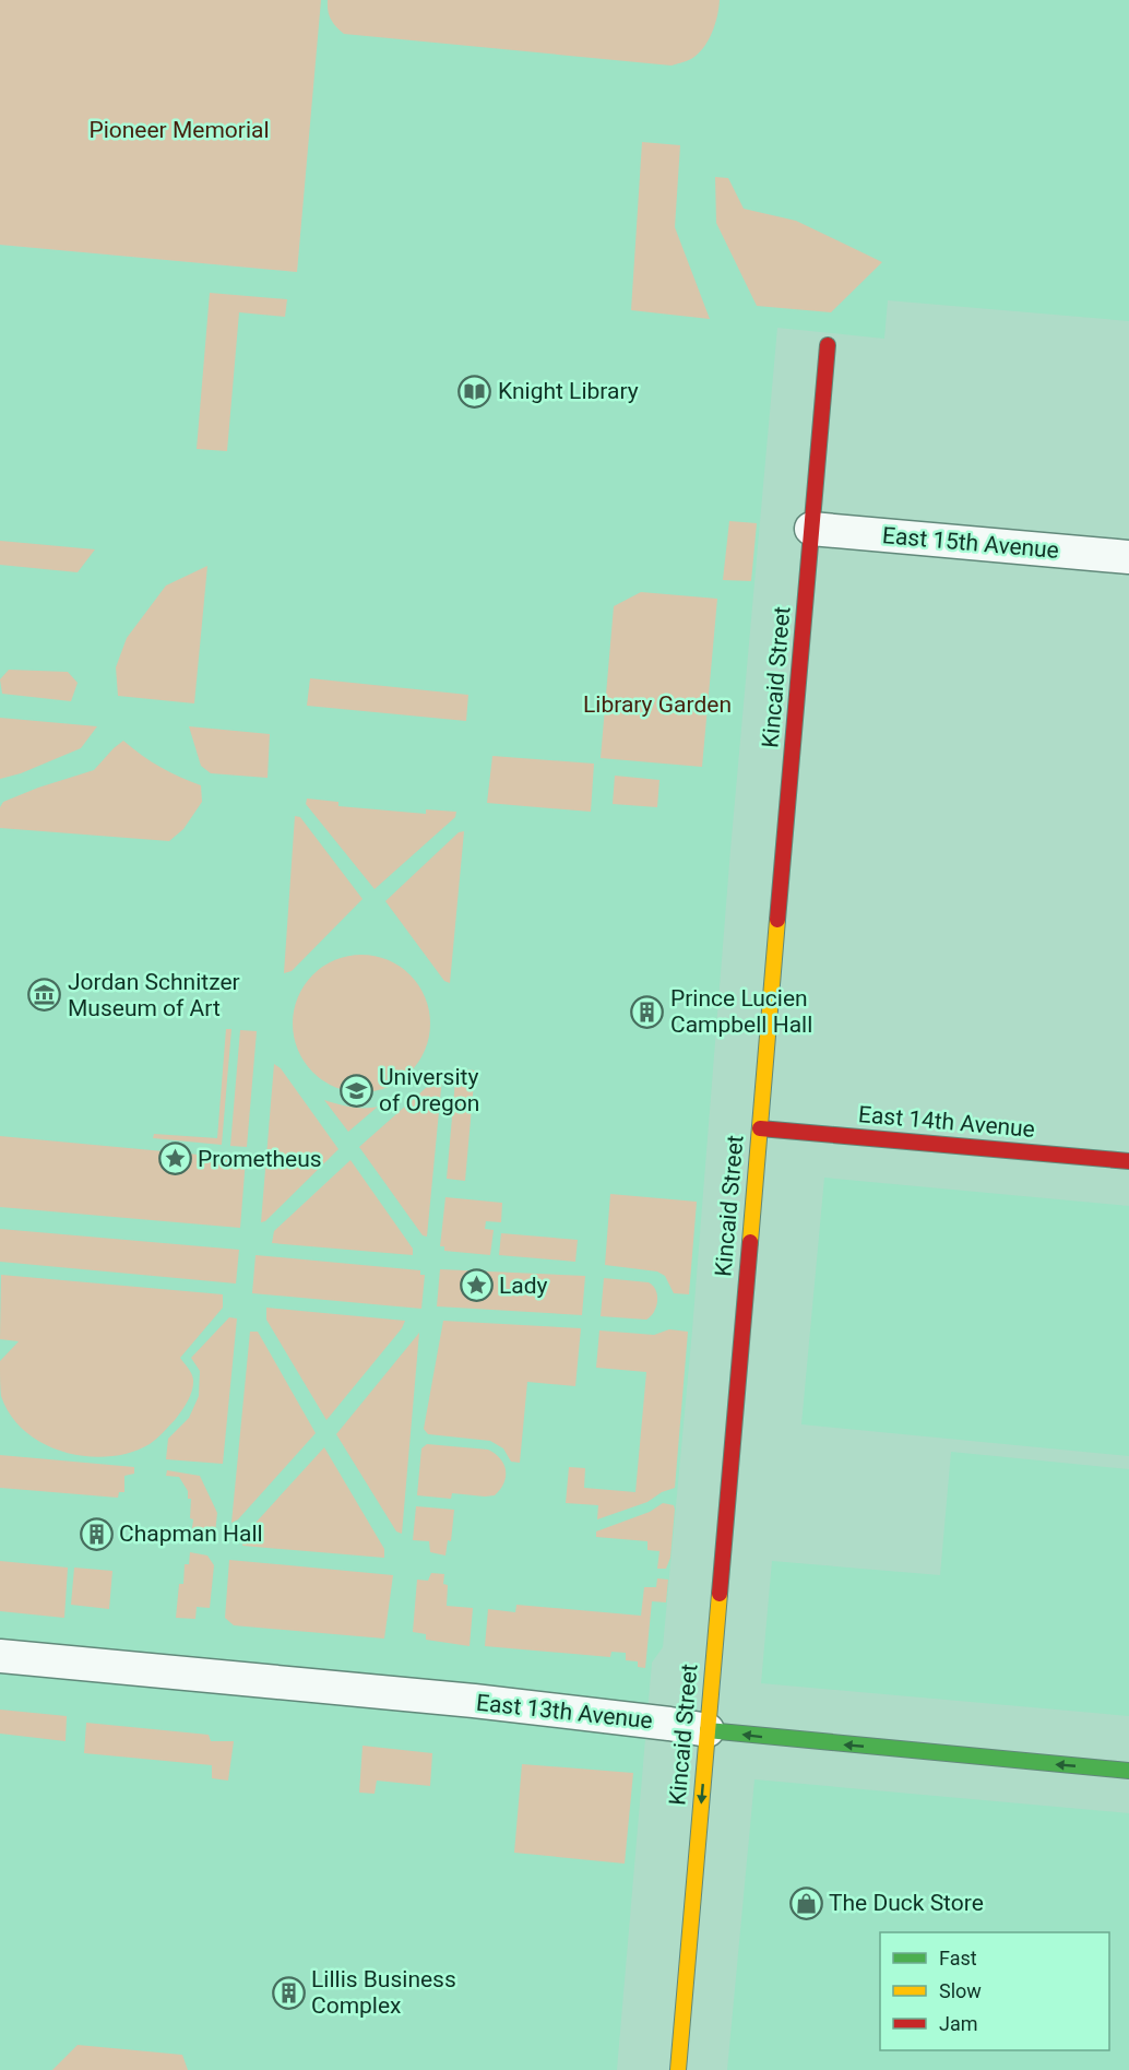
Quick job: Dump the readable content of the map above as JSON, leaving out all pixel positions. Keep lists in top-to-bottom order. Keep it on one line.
{"streets":{"street":["East 15th Avenue","Kincaid Street","East 14th Avenue","East 13th Avenue"]},"crossings":[["East 15th Avenue","Kincaid Street"],["Kincaid Street","East 14th Avenue"],["Kincaid Street","East 13th Avenue"]],"one_way":["East 13th Avenue"],"parks":["Pioneer Memorial","Library Garden"],"places":{"library":["Knight Library"],"museum":["Jordan Schnitzer Museum of Art"],"building":["Prince Lucien Campbell Hall","Chapman Hall","Lillis Business Complex"],"school or university":["University of Oregon"],"place":["Prometheus","Lady"],"shop":["The Duck Store"]},"legend":["Fast","Slow","Jam"]}
